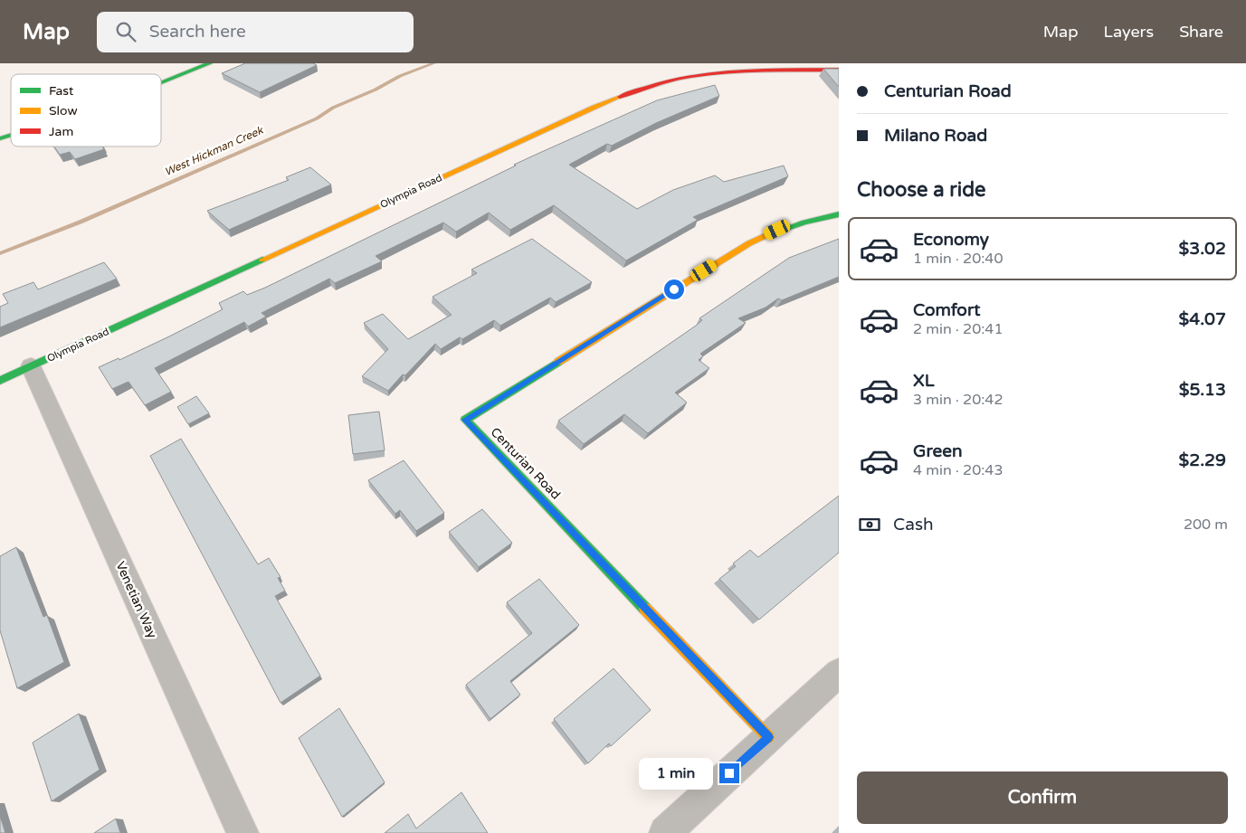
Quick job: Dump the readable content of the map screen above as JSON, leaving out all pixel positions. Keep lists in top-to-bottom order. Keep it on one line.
{"streets":{"street":["Olympia Road","Centurian Road","Venetian Way"]},"crossings":[["Olympia Road","Venetian Way"]],"water":["West Hickman Creek"],"legend":["Fast","Slow","Jam"],"page":{"header":"Map","search":"Search here","nav":["Map","Layers","Share"],"banner":["Centurian Road","Milano Road"],"heading":"Choose a ride","list":[{"name":"Economy","note":"1 min · 20:40","value":"$3.02"},{"name":"Comfort","note":"2 min · 20:41","value":"$4.07"},{"name":"XL","note":"3 min · 20:42","value":"$5.13"},{"name":"Green","note":"4 min · 20:43","value":"$2.29"}],"pay":["Cash","200 m"],"bubble":"1 min","buttons":"Confirm"}}
